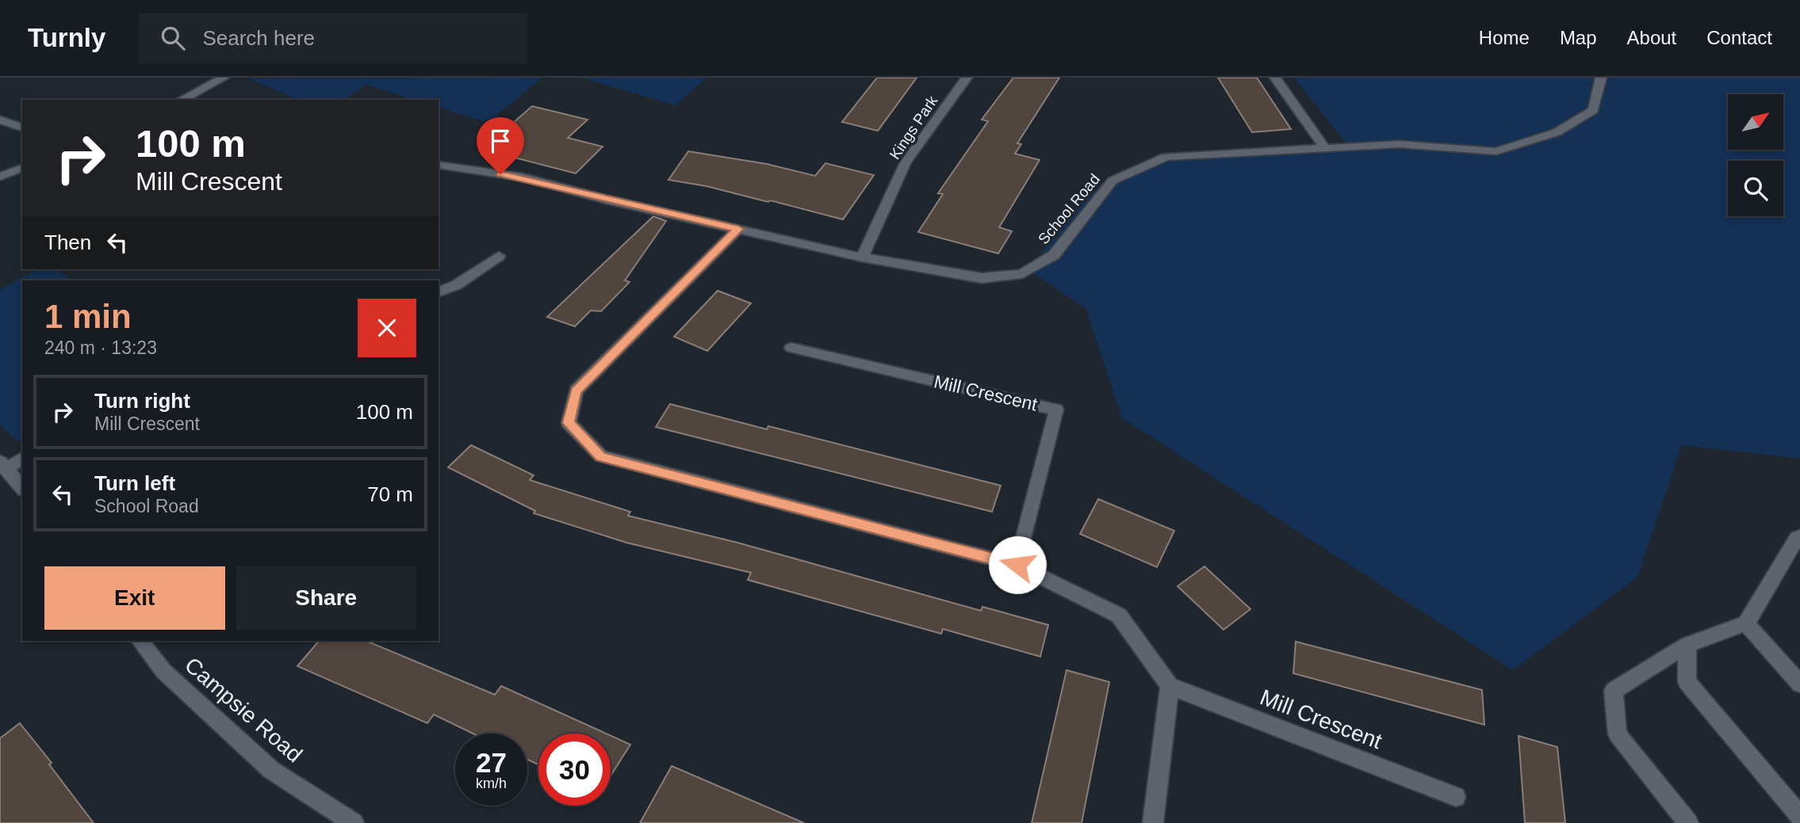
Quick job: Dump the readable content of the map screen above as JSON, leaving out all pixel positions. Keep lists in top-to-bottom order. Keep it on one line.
{"streets":{"street":["Kings Park","School Road","Mill Crescent","Campsie Road"]},"crossings":[["Kings Park","School Road"]],"north":"top right","page":{"header":"Turnly","search":"Search here","nav":["Home","Map","About","Contact"],"turn":["100 m","Mill Crescent"],"then":"Then","heading":["1 min","240 m · 13:23"],"list":[{"name":"Turn right","note":"Mill Crescent","value":"100 m"},{"name":"Turn left","note":"School Road","value":"70 m"}],"buttons":["Exit","Share"],"speed":"27 km/h","limit":"30"}}
